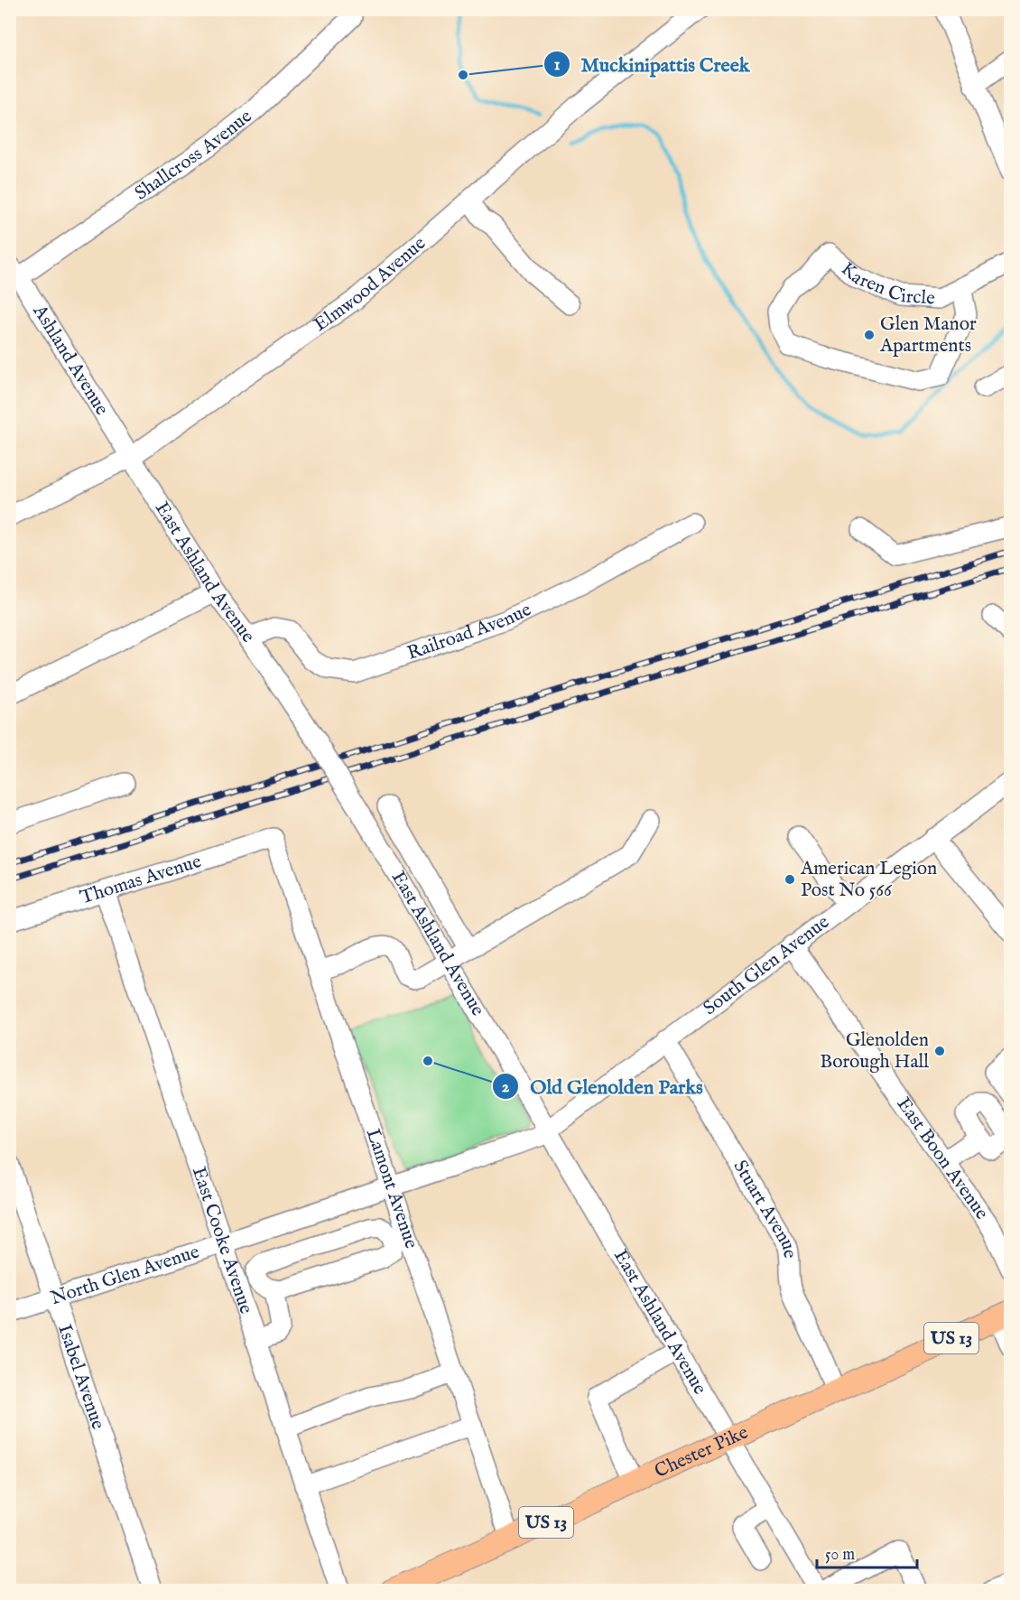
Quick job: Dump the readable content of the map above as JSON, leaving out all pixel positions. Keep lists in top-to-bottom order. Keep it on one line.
{"streets":{"main road":["US 13","Chester Pike"],"street":["Shallcross Avenue","Karen Circle","Elmwood Avenue","Ashland Avenue","East Ashland Avenue","Railroad Avenue","Thomas Avenue","South Glen Avenue","East Boon Avenue","Lamont Avenue","Stuart Avenue","East Cooke Avenue","North Glen Avenue","Isabel Avenue"]},"crossings":[["Shallcross Avenue","Ashland Avenue"],["Elmwood Avenue","Ashland Avenue"],["Elmwood Avenue","East Ashland Avenue"],["Ashland Avenue","East Ashland Avenue"],["East Ashland Avenue","Railroad Avenue"],["East Ashland Avenue","South Glen Avenue"],["East Ashland Avenue","North Glen Avenue"],["East Ashland Avenue","Chester Pike"],["Thomas Avenue","Lamont Avenue"],["Thomas Avenue","East Cooke Avenue"],["South Glen Avenue","East Boon Avenue"],["South Glen Avenue","Stuart Avenue"],["South Glen Avenue","North Glen Avenue"],["Lamont Avenue","North Glen Avenue"],["Lamont Avenue","Chester Pike"],["Stuart Avenue","Chester Pike"],["East Cooke Avenue","North Glen Avenue"],["North Glen Avenue","Isabel Avenue"]],"places":["Muckinipattis Creek","Glen Manor Apartments","American Legion Post No 566","Glenolden Borough Hall","Old Glenolden Parks"],"scale_bar":"50 m"}
